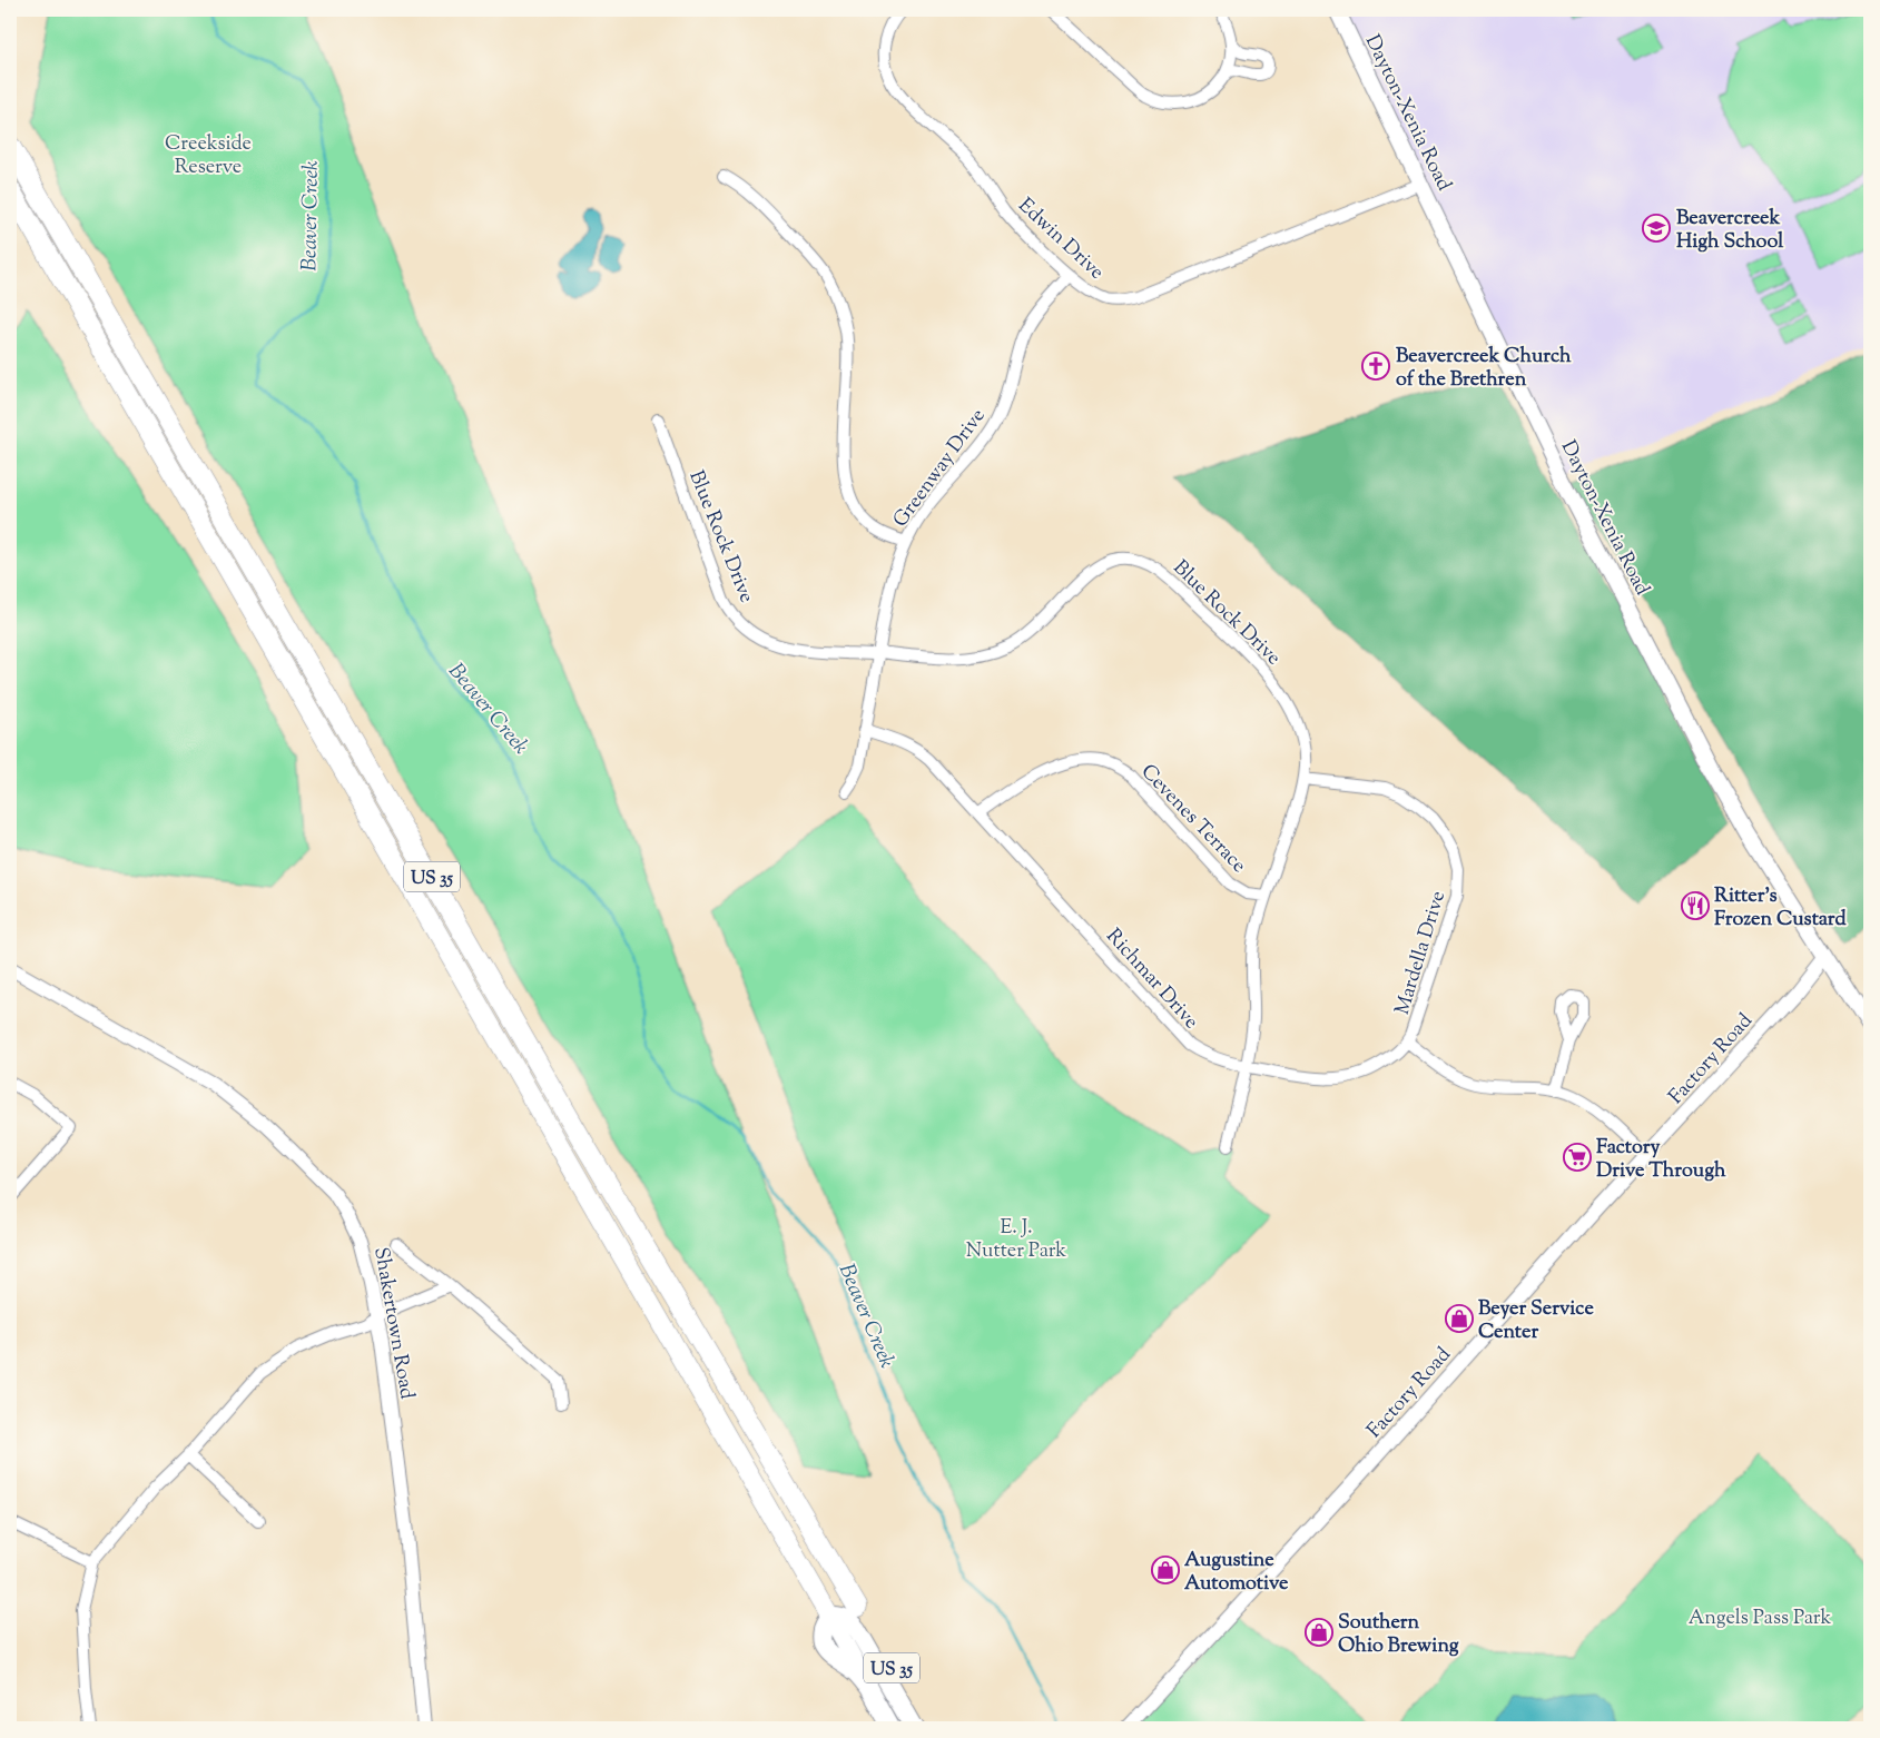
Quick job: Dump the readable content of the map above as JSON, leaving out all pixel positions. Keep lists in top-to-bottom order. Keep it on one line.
{"streets":{"highway":["US 35"],"main road":["Dayton-Xenia Road"],"street":["Edwin Drive","Greenway Drive","Blue Rock Drive","Cevenes Terrace","Mardella Drive","Richmar Drive","Factory Road","Shakertown Road"]},"crossings":[["Dayton-Xenia Road","Edwin Drive"],["Dayton-Xenia Road","Factory Road"],["Edwin Drive","Greenway Drive"],["Greenway Drive","Blue Rock Drive"],["Greenway Drive","Richmar Drive"],["Blue Rock Drive","Cevenes Terrace"],["Blue Rock Drive","Mardella Drive"],["Blue Rock Drive","Richmar Drive"],["Cevenes Terrace","Richmar Drive"],["Mardella Drive","Richmar Drive"]],"water":["Beaver Creek"],"parks":["Creekside Reserve","E. J. Nutter Park","Angels Pass Park"],"places":{"school or university":["Beavercreek High School"],"church":["Beavercreek Church of the Brethren"],"restaurant":["Ritter's Frozen Custard"],"supermarket":["Factory Drive Through"],"shop":["Beyer Service Center","Augustine Automotive","Southern Ohio Brewing"]}}
